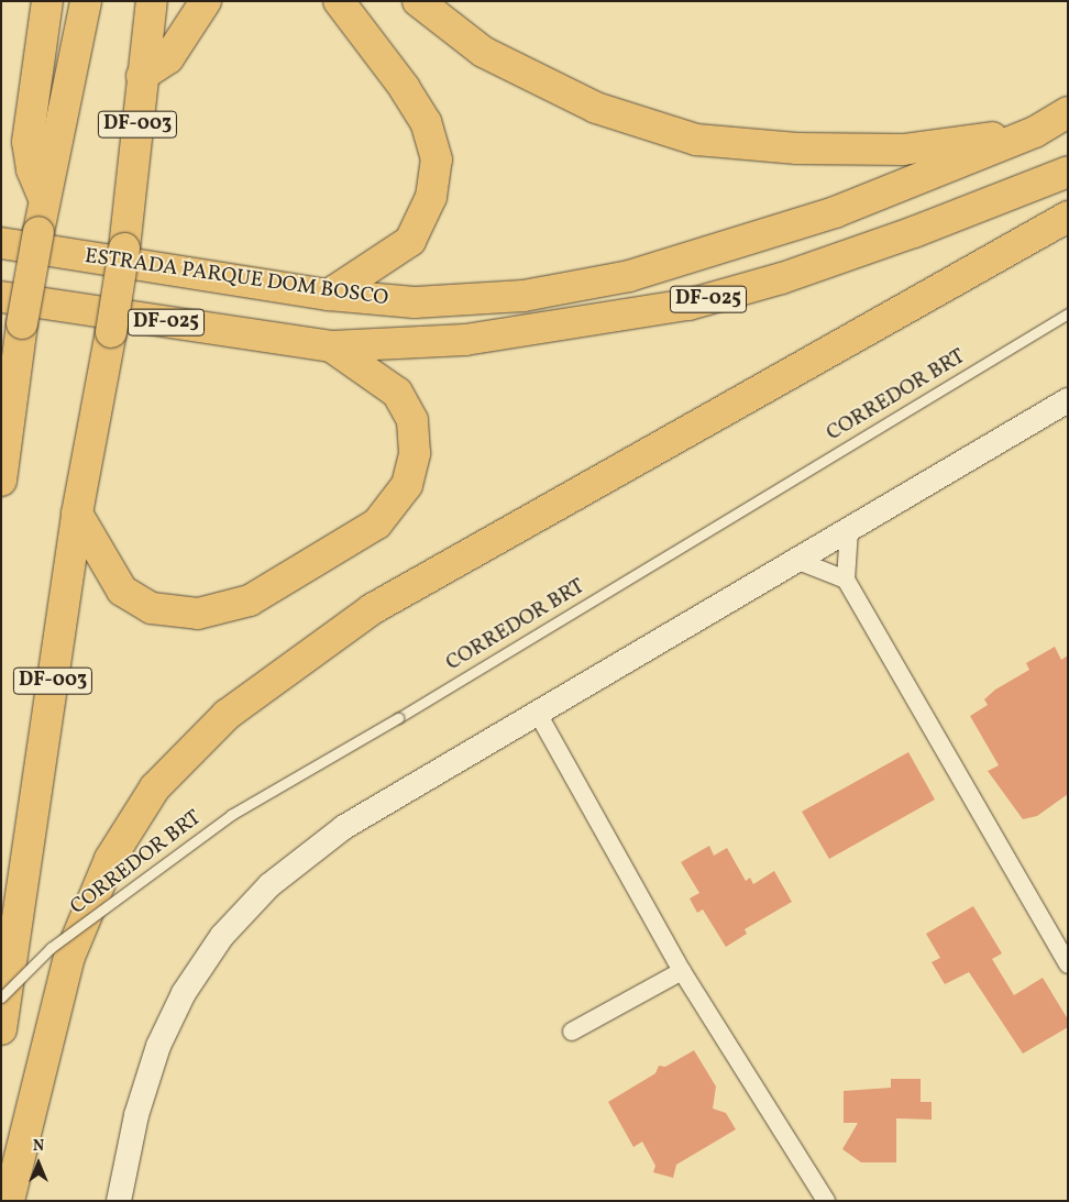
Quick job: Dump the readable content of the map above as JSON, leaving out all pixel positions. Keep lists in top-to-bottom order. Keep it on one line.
{"streets":{"highway":["DF-003","ESTRADA PARQUE DOM BOSCO","DF-025"],"lane":["CORREDOR BRT"]},"north":"top"}
